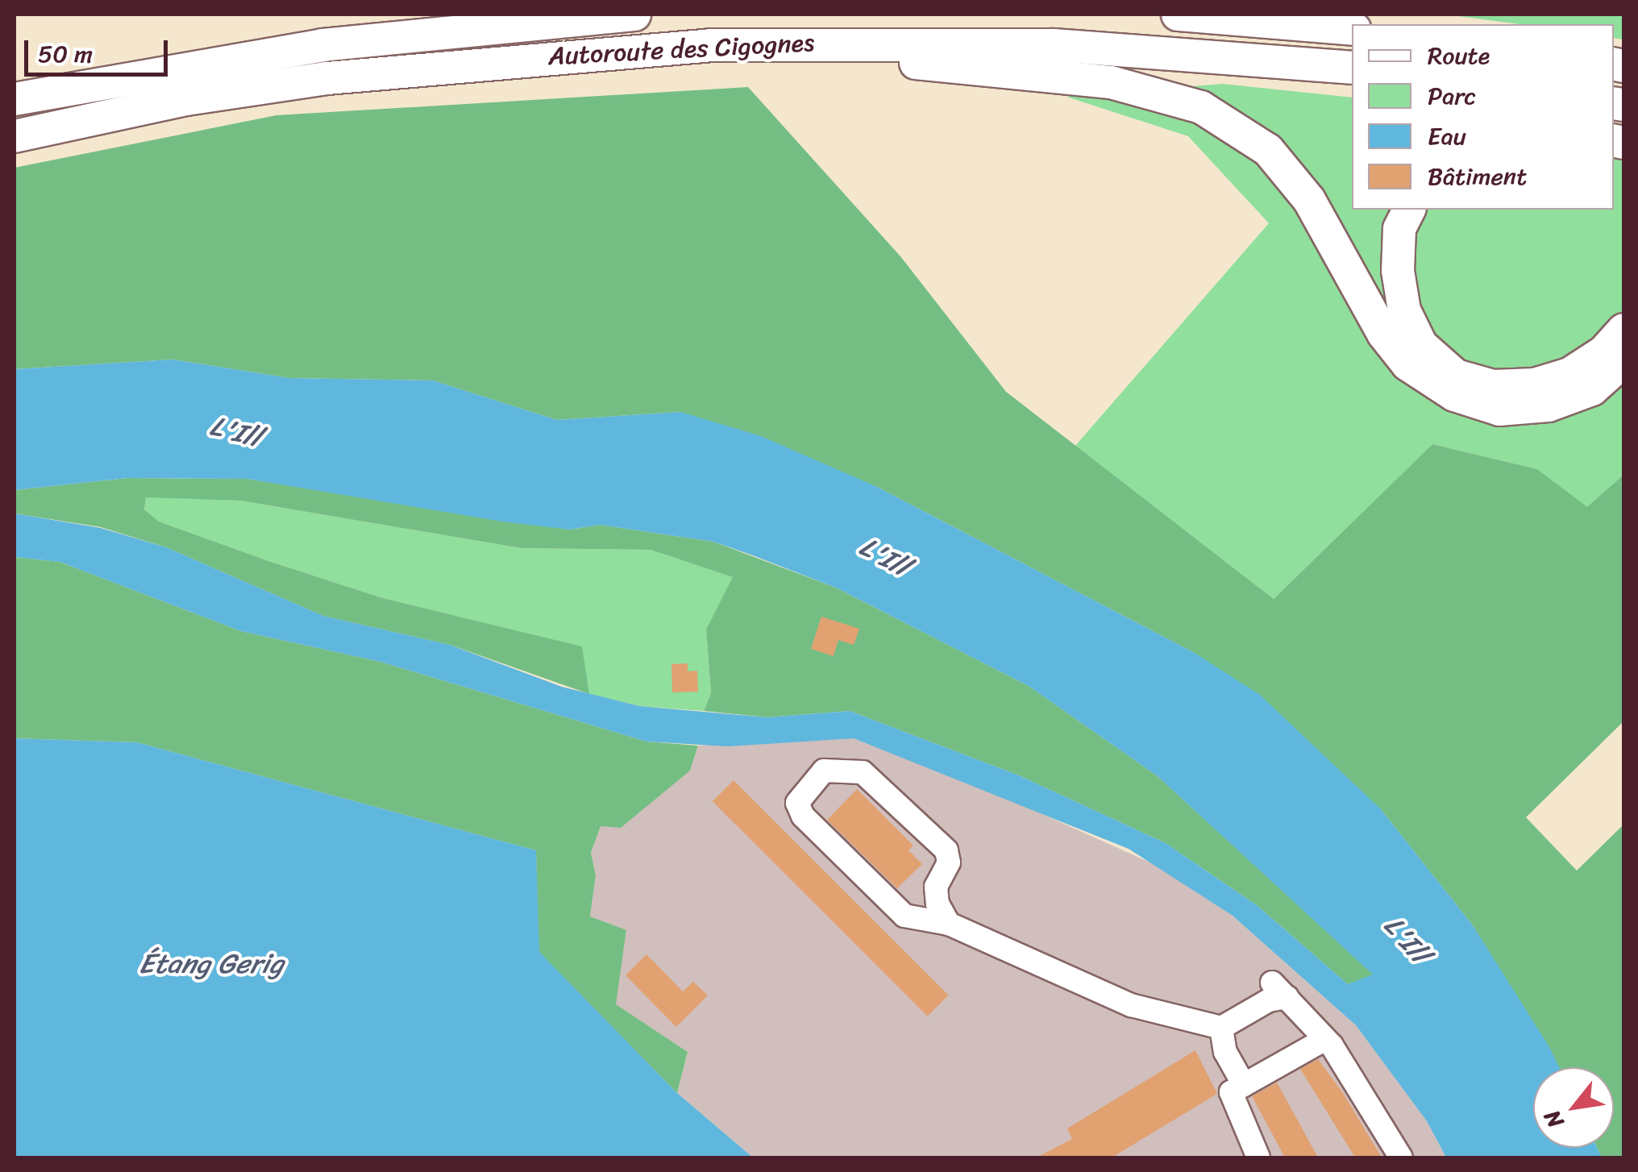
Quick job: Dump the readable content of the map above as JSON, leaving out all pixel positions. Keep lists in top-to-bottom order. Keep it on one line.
{"streets":{"highway":["Autoroute des Cigognes"]},"water":["L'Ill","Étang Gerig"],"legend":["Route","Parc","Eau","Bâtiment"],"scale_bar":"50 m","north":"bottom left"}
